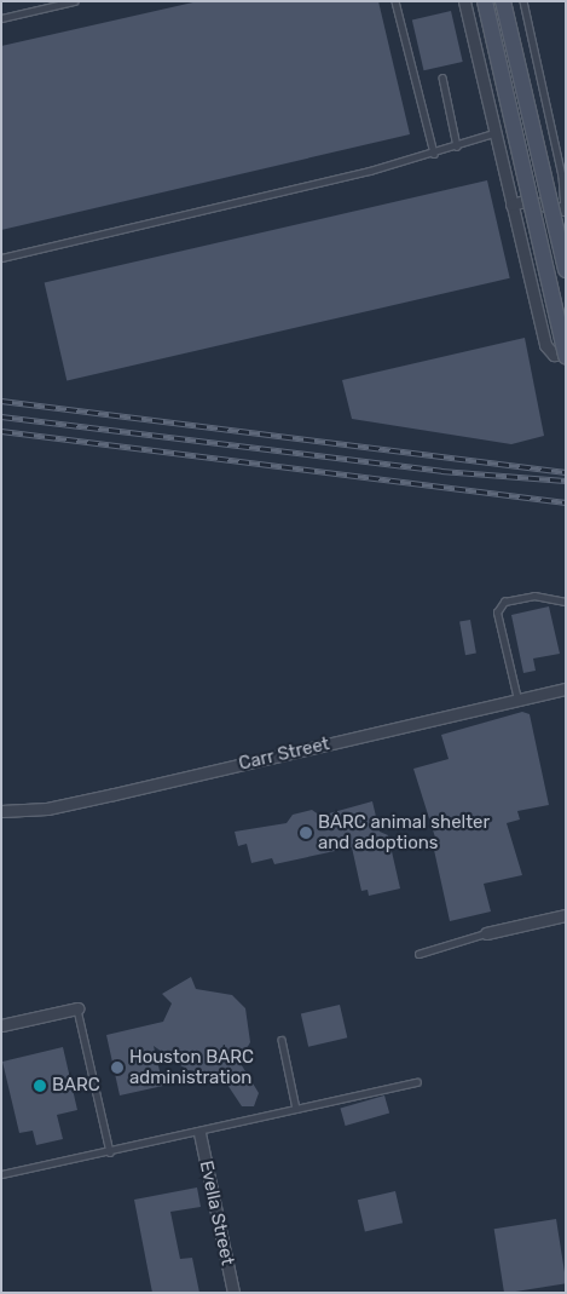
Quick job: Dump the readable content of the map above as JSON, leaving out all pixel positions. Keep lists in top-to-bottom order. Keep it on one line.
{"streets":{"street":["Carr Street","Evella Street"]},"places":["BARC animal shelter and adoptions","Houston BARC administration","BARC"]}
